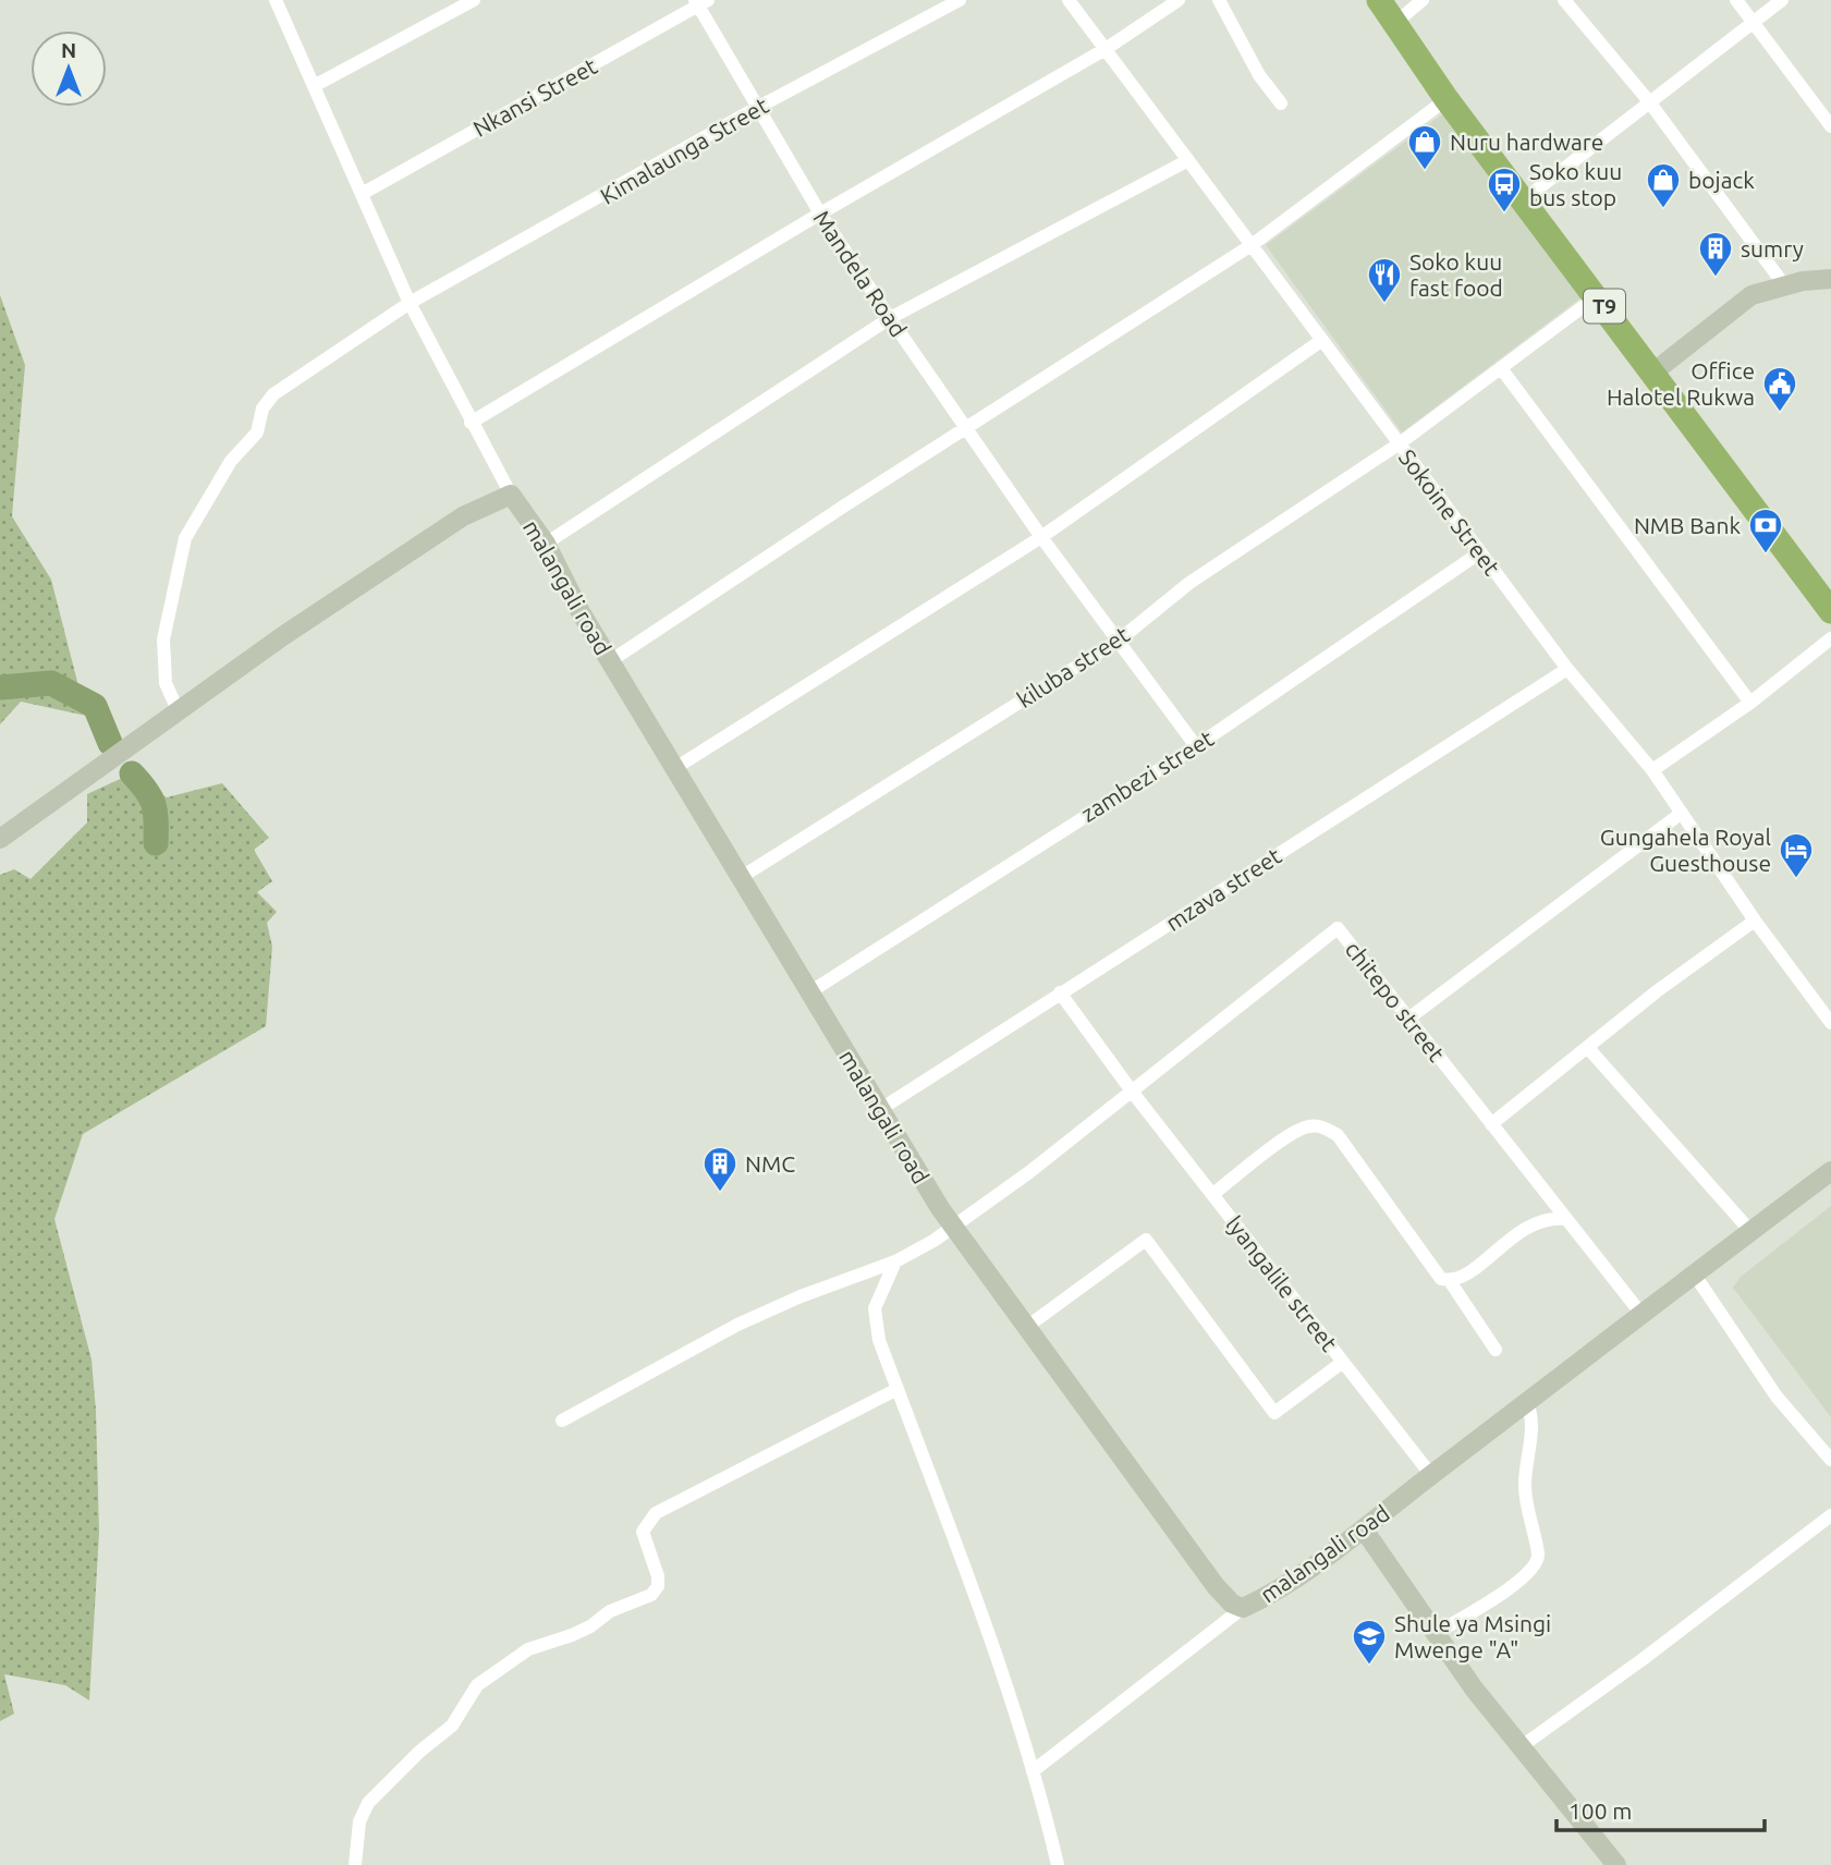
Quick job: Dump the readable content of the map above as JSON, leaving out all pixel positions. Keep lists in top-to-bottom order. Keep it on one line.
{"streets":{"highway":["T9"],"street":["Nkansi Street","Kimalaunga Street","Mandela Road","Sokoine Street","malangali road","kiluba street","zambezi street","mzava street","chitepo street","lyangalile street"]},"crossings":[["Nkansi Street","Mandela Road"],["Kimalaunga Street","Mandela Road"],["Kimalaunga Street","malangali road"],["T9","kiluba street"],["Sokoine Street","kiluba street"],["Sokoine Street","zambezi street"],["Sokoine Street","mzava street"],["malangali road","kiluba street"],["malangali road","zambezi street"],["malangali road","mzava street"],["malangali road","chitepo street"],["malangali road","lyangalile street"],["mzava street","lyangalile street"],["chitepo street","lyangalile street"]],"places":{"shop":["Nuru hardware","bojack"],"bus stop":["Soko kuu bus stop"],"building":["sumry","NMC"],"restaurant":["Soko kuu fast food"],"public building":["Office Halotel Rukwa"],"bank":["NMB Bank"],"hotel":["Gungahela Royal Guesthouse"],"school or university":["Shule ya Msingi Mwenge \"A\""]},"scale_bar":"100 m","north":"top"}
